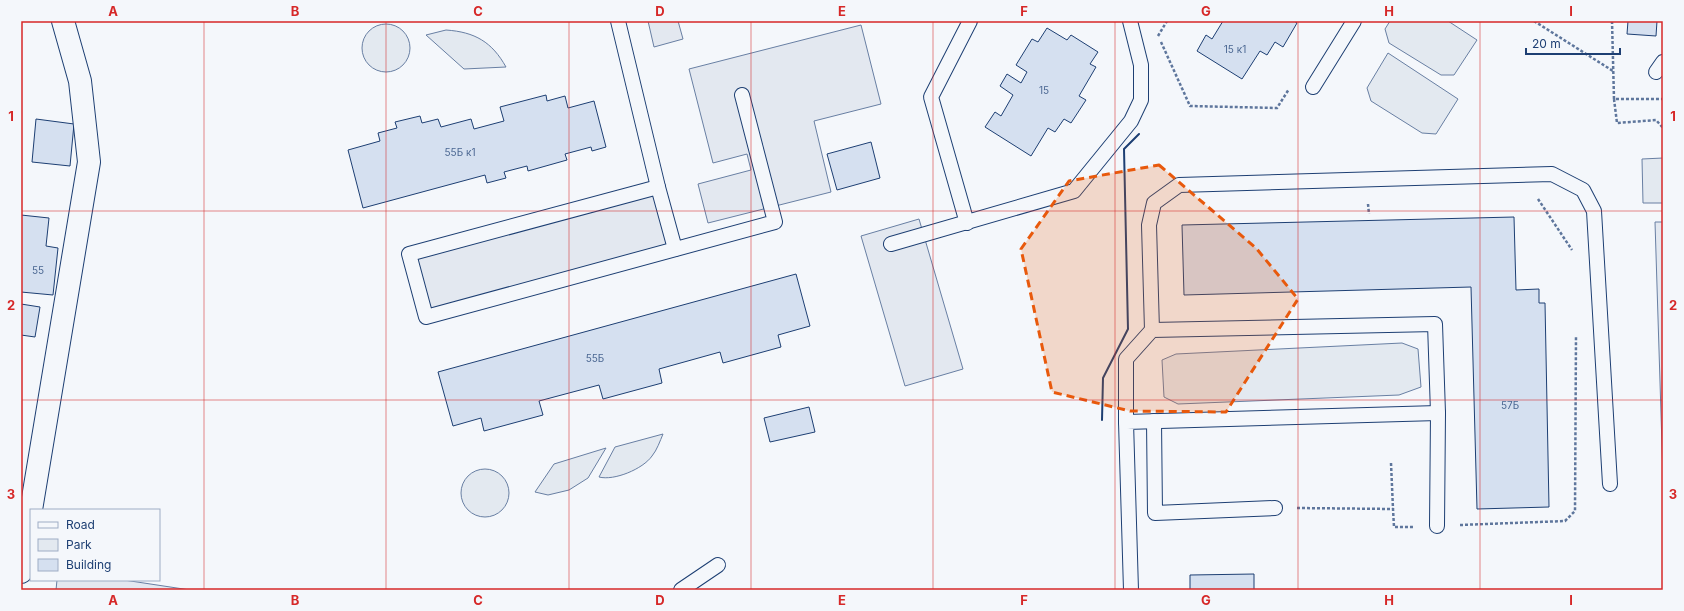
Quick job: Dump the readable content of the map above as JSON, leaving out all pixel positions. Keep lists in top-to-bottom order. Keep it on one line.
{"house_numbers":["15 к1","15","55Б к1","55","55Б","57Б"],"legend":["Road","Park","Building"],"scale_bar":"20 m","grid":{"columns":["A","B","C","D","E","F","G","H","I"],"rows":["1","2","3"]}}
